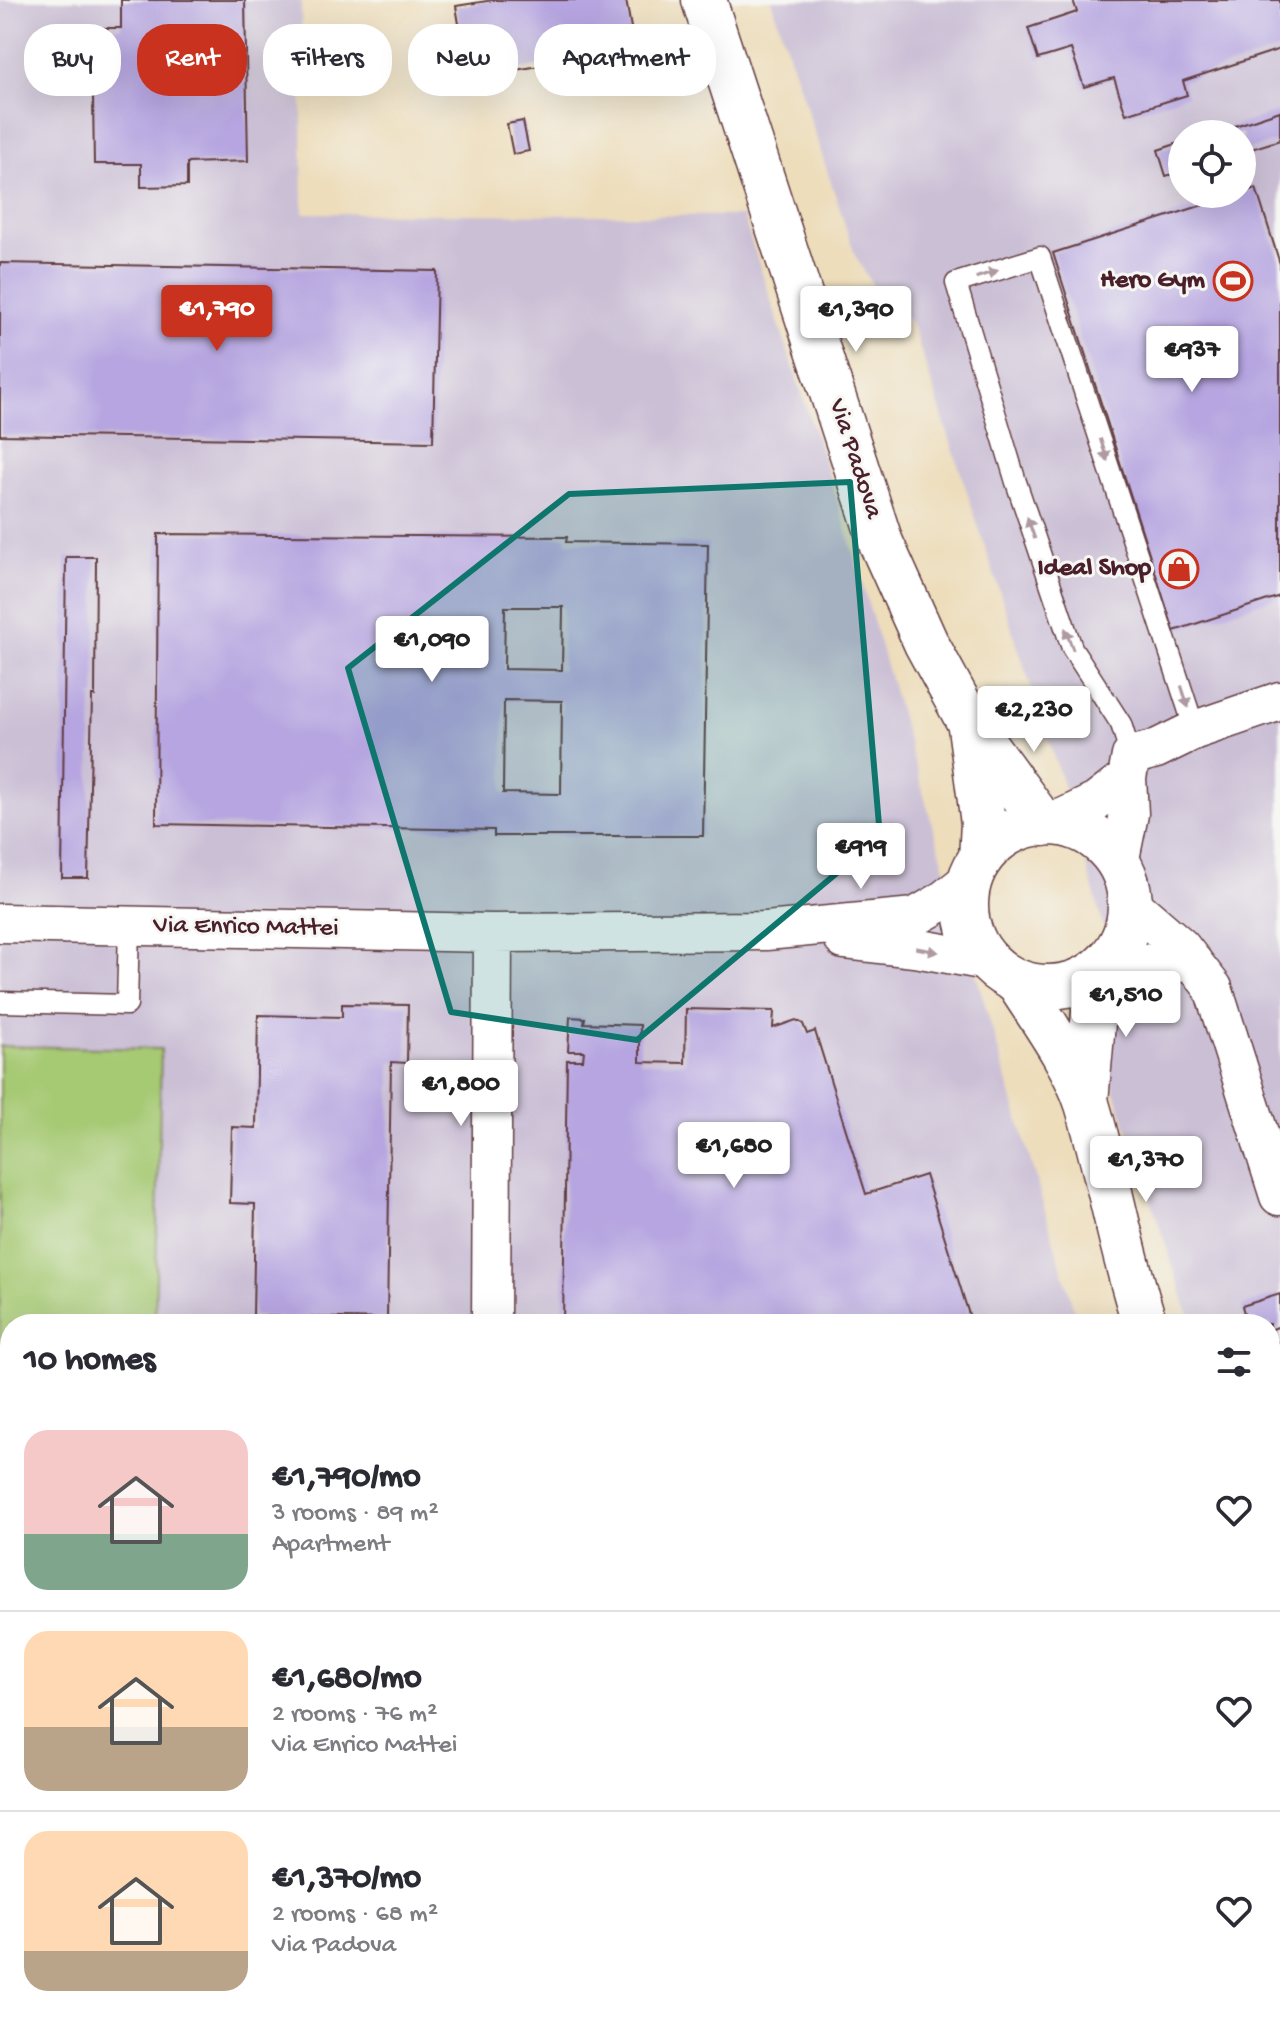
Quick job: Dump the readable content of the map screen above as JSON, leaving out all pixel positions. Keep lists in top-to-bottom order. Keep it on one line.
{"streets":{"main road":["Via Padova"],"street":["Via Enrico Mattei"]},"crossings":[["Via Padova","Via Enrico Mattei"]],"places":{"sports":["Hero Gym"],"shop":["Ideal Shop"]},"page":{"chip":["Buy","Rent","Filters","New","Apartment"],"price":["€1,790","€1,390","€937","€1,090","€2,230","€919","€1,510","€1,800","€1,680","€1,370"],"heading":"10 homes","list":[{"name":"€1,790/mo","note":"3 rooms · 89 m² · Apartment"},{"name":"€1,680/mo","note":"2 rooms · 76 m² · Via Enrico Mattei"},{"name":"€1,370/mo","note":"2 rooms · 68 m² · Via Padova"}]}}
